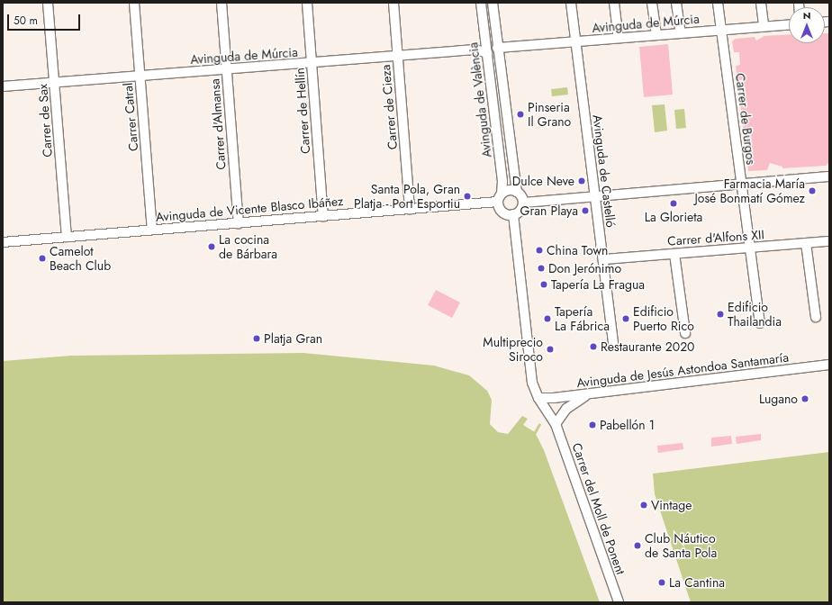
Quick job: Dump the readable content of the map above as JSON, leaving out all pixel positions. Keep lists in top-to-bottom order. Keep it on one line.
{"streets":{"street":["Avinguda de Múrcia","Avinguda de València","Carrer de Cieza","Carrer de Hellín","Carrer Catral","Carrer de Burgos","Carrer de Sax","Carrer d'Almansa","Avinguda de Castelló","Avinguda de Vicente Blasco Ibáñez","Carrer d'Alfons XII","Avinguda de Jesús Astondoa Santamaría","Carrer del Moll de Ponent"]},"crossings":[["Avinguda de Múrcia","Avinguda de València"],["Avinguda de Múrcia","Carrer de Cieza"],["Avinguda de Múrcia","Carrer de Hellín"],["Avinguda de Múrcia","Carrer Catral"],["Avinguda de Múrcia","Carrer de Burgos"],["Avinguda de Múrcia","Carrer de Sax"],["Avinguda de Múrcia","Carrer d'Almansa"],["Avinguda de Múrcia","Avinguda de Castelló"],["Avinguda de València","Avinguda de Vicente Blasco Ibáñez"],["Carrer de Cieza","Avinguda de Vicente Blasco Ibáñez"],["Carrer de Hellín","Avinguda de Vicente Blasco Ibáñez"],["Carrer Catral","Avinguda de Vicente Blasco Ibáñez"],["Carrer de Burgos","Carrer d'Alfons XII"],["Carrer de Sax","Avinguda de Vicente Blasco Ibáñez"],["Carrer d'Almansa","Avinguda de Vicente Blasco Ibáñez"],["Avinguda de Castelló","Carrer d'Alfons XII"],["Avinguda de Jesús Astondoa Santamaría","Carrer del Moll de Ponent"]],"places":["Pinseria Il Grano","Dulce Neve","Farmacia María José Bonmatí Gómez","Santa Pola, Gran Platja - Port Esportiu","La Glorieta","Gran Playa","La cocina de Bárbara","China Town","Camelot Beach Club","Don Jerónimo","Tapería La Fragua","Edificio Thailandia","Tapería La Fábrica","Edificio Puerto Rico","Platja Gran","Restaurante 2020","Multiprecio Siroco","Lugano","Pabellón 1","Vintage","Club Náutico de Santa Pola","La Cantina"],"scale_bar":"50 m","north":"top"}
